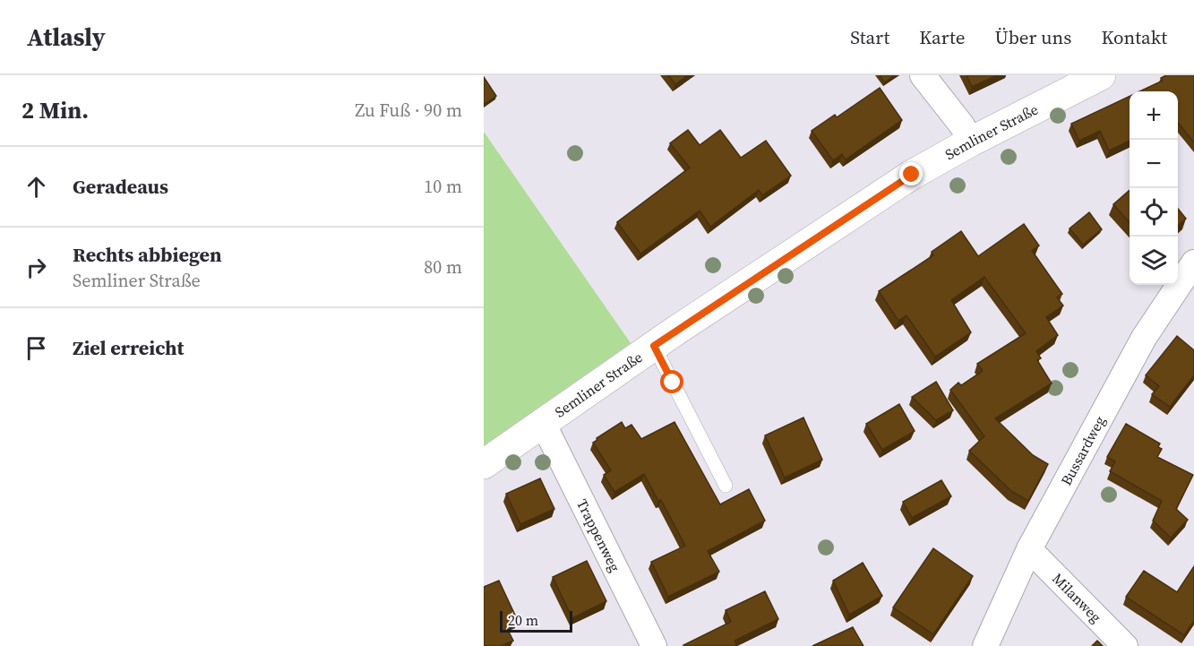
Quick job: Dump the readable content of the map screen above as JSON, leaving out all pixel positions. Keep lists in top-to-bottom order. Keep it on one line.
{"streets":{"street":["Semliner Straße","Bussardweg","Trappenweg","Milanweg"]},"crossings":[["Semliner Straße","Trappenweg"],["Bussardweg","Milanweg"]],"scale_bar":"20 m","page":{"header":"Atlasly","nav":["Start","Karte","Über uns","Kontakt"],"heading":["2 Min.","Zu Fuß · 90 m"],"map_buttons":["+","−"],"list":[["Geradeaus","10 m"],["Rechts abbiegen","Semliner Straße","80 m"],"Ziel erreicht"],"scale":"20 m"}}
